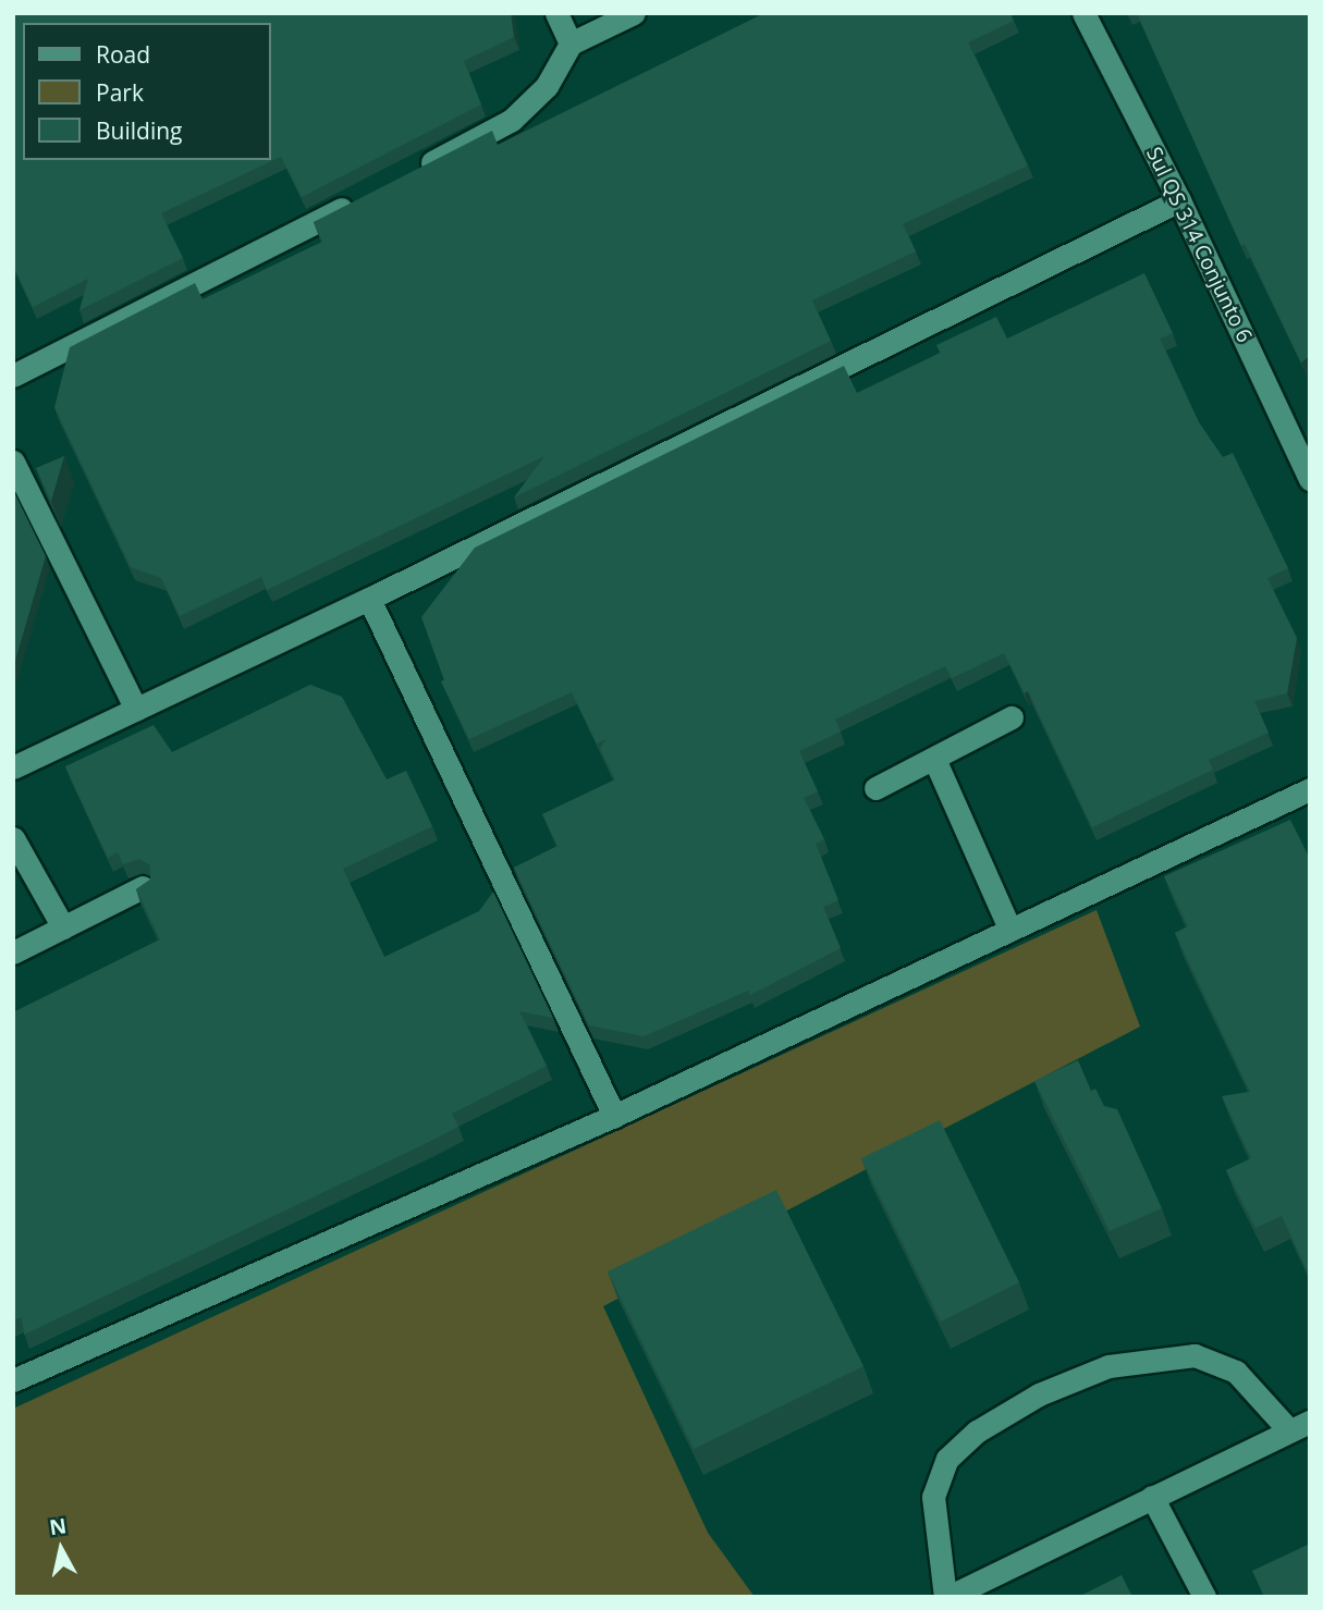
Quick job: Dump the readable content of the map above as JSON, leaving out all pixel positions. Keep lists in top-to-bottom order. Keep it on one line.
{"streets":{"street":["Sul QS 314 Conjunto 6"]},"legend":["Road","Park","Building"],"north":"top"}
